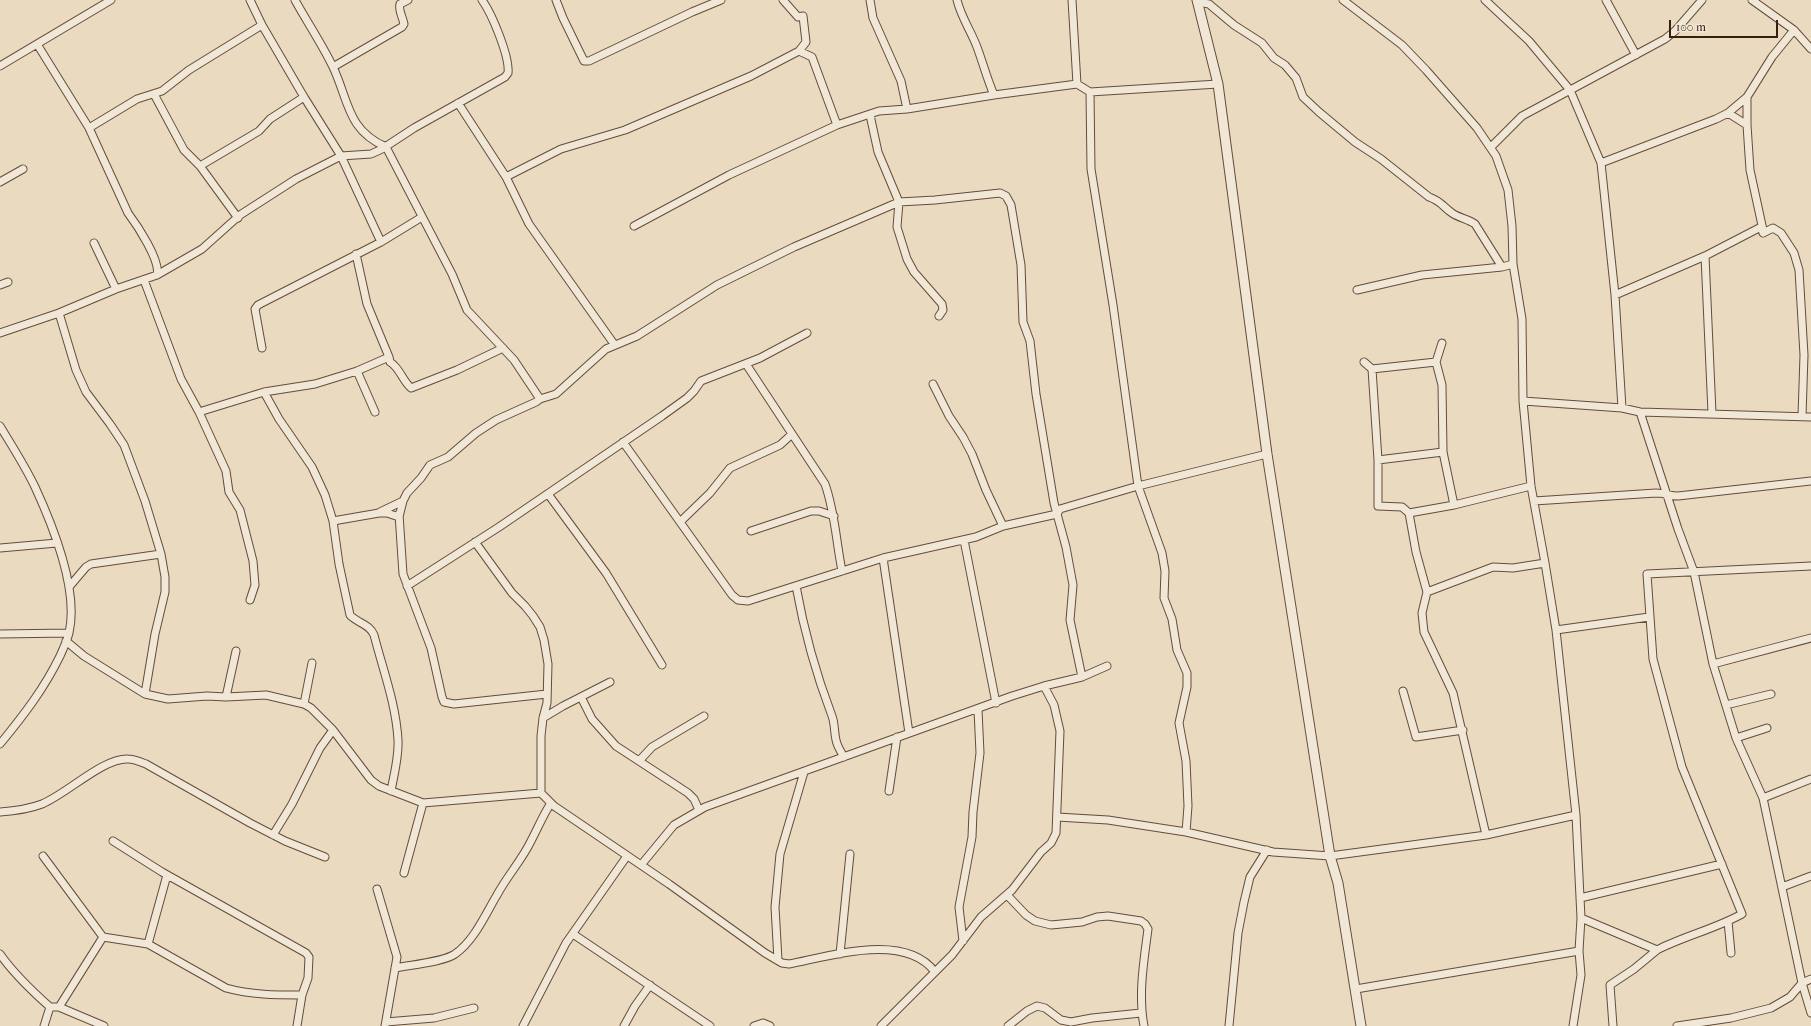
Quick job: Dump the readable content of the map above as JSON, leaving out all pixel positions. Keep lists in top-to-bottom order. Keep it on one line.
{"scale_bar":"100 m"}
